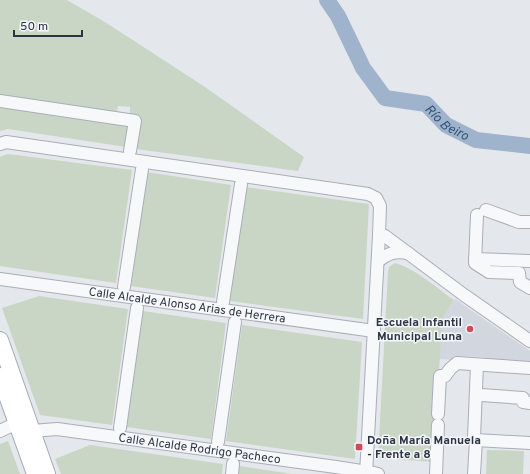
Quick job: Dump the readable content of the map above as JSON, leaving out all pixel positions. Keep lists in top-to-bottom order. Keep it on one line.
{"streets":{"street":["Calle Alcalde Alonso Arias de Herrera","Calle Alcalde Rodrigo Pacheco"]},"water":["Río Beiro"],"places":{"other":["Escuela Infantil Municipal Luna"],"transit":["Doña María Manuela - Frente a 8"]},"scale_bar":"50 m"}
